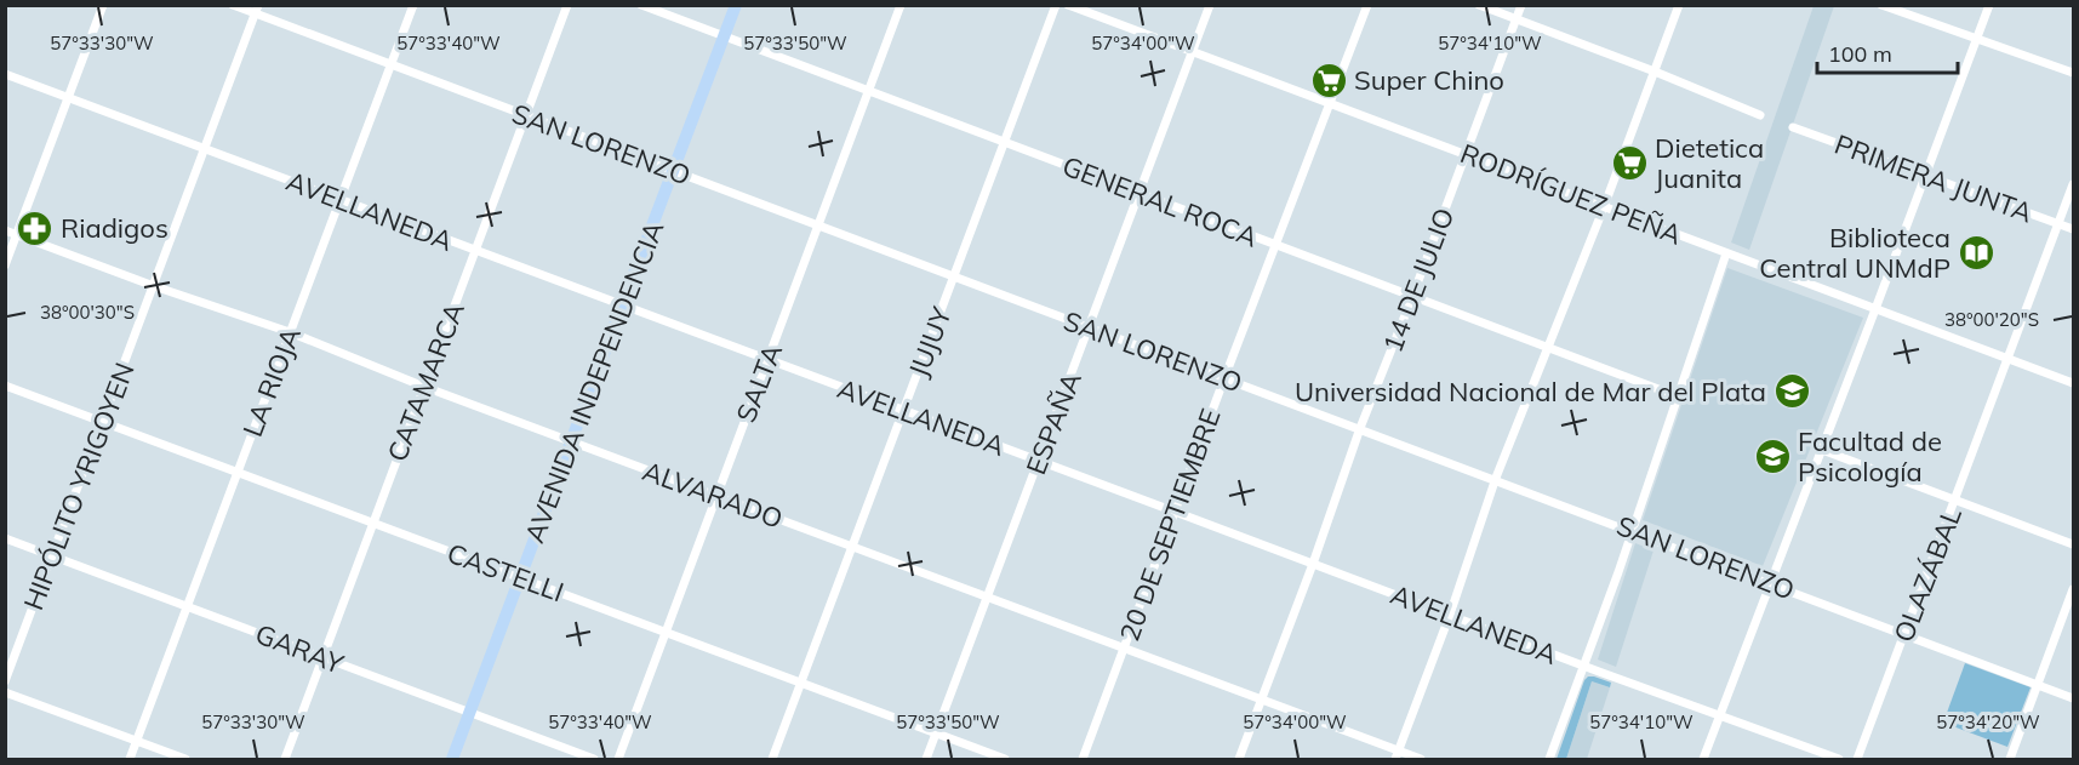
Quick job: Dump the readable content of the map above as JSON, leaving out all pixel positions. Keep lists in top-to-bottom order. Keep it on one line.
{"streets":{"main road":["AVENIDA INDEPENDENCIA"],"street":["SAN LORENZO","PRIMERA JUNTA","RODRÍGUEZ PEÑA","GENERAL ROCA","AVELLANEDA","14 DE JULIO","JUJUY","LA RIOJA","CATAMARCA","SALTA","ESPAÑA","HIPÓLITO YRIGOYEN","ALVARADO","20 DE SEPTIEMBRE","CASTELLI","OLAZÁBAL","GARAY"]},"crossings":[["SAN LORENZO","14 DE JULIO"],["SAN LORENZO","JUJUY"],["SAN LORENZO","LA RIOJA"],["SAN LORENZO","CATAMARCA"],["SAN LORENZO","AVENIDA INDEPENDENCIA"],["SAN LORENZO","SALTA"],["SAN LORENZO","ESPAÑA"],["SAN LORENZO","HIPÓLITO YRIGOYEN"],["SAN LORENZO","20 DE SEPTIEMBRE"],["SAN LORENZO","OLAZÁBAL"],["PRIMERA JUNTA","OLAZÁBAL"],["RODRÍGUEZ PEÑA","14 DE JULIO"],["RODRÍGUEZ PEÑA","ESPAÑA"],["RODRÍGUEZ PEÑA","20 DE SEPTIEMBRE"],["RODRÍGUEZ PEÑA","OLAZÁBAL"],["GENERAL ROCA","14 DE JULIO"],["GENERAL ROCA","JUJUY"],["GENERAL ROCA","AVENIDA INDEPENDENCIA"],["GENERAL ROCA","SALTA"],["GENERAL ROCA","ESPAÑA"],["GENERAL ROCA","20 DE SEPTIEMBRE"],["AVELLANEDA","14 DE JULIO"],["AVELLANEDA","JUJUY"],["AVELLANEDA","LA RIOJA"],["AVELLANEDA","CATAMARCA"],["AVELLANEDA","AVENIDA INDEPENDENCIA"],["AVELLANEDA","SALTA"],["AVELLANEDA","ESPAÑA"],["AVELLANEDA","HIPÓLITO YRIGOYEN"],["AVELLANEDA","20 DE SEPTIEMBRE"],["14 DE JULIO","ALVARADO"],["JUJUY","ALVARADO"],["JUJUY","CASTELLI"],["LA RIOJA","ALVARADO"],["LA RIOJA","CASTELLI"],["LA RIOJA","GARAY"],["CATAMARCA","ALVARADO"],["CATAMARCA","CASTELLI"],["CATAMARCA","GARAY"],["AVENIDA INDEPENDENCIA","ALVARADO"],["AVENIDA INDEPENDENCIA","CASTELLI"],["AVENIDA INDEPENDENCIA","GARAY"],["SALTA","ALVARADO"],["SALTA","CASTELLI"],["ESPAÑA","ALVARADO"],["ESPAÑA","CASTELLI"],["HIPÓLITO YRIGOYEN","ALVARADO"],["HIPÓLITO YRIGOYEN","CASTELLI"],["HIPÓLITO YRIGOYEN","GARAY"],["ALVARADO","20 DE SEPTIEMBRE"]],"places":{"supermarket":["Super Chino","Dietetica Juanita"],"pharmacy":["Riadigos"],"library":["Biblioteca Central UNMdP"],"school or university":["Universidad Nacional de Mar del Plata","Facultad de Psicología"]},"scale_bar":"100 m","coordinates":["57°33'30\"W","57°33'40\"W","57°33'50\"W","57°34'00\"W","57°34'10\"W","38°00'30\"S","38°00'20\"S","57°34'20\"W"]}
